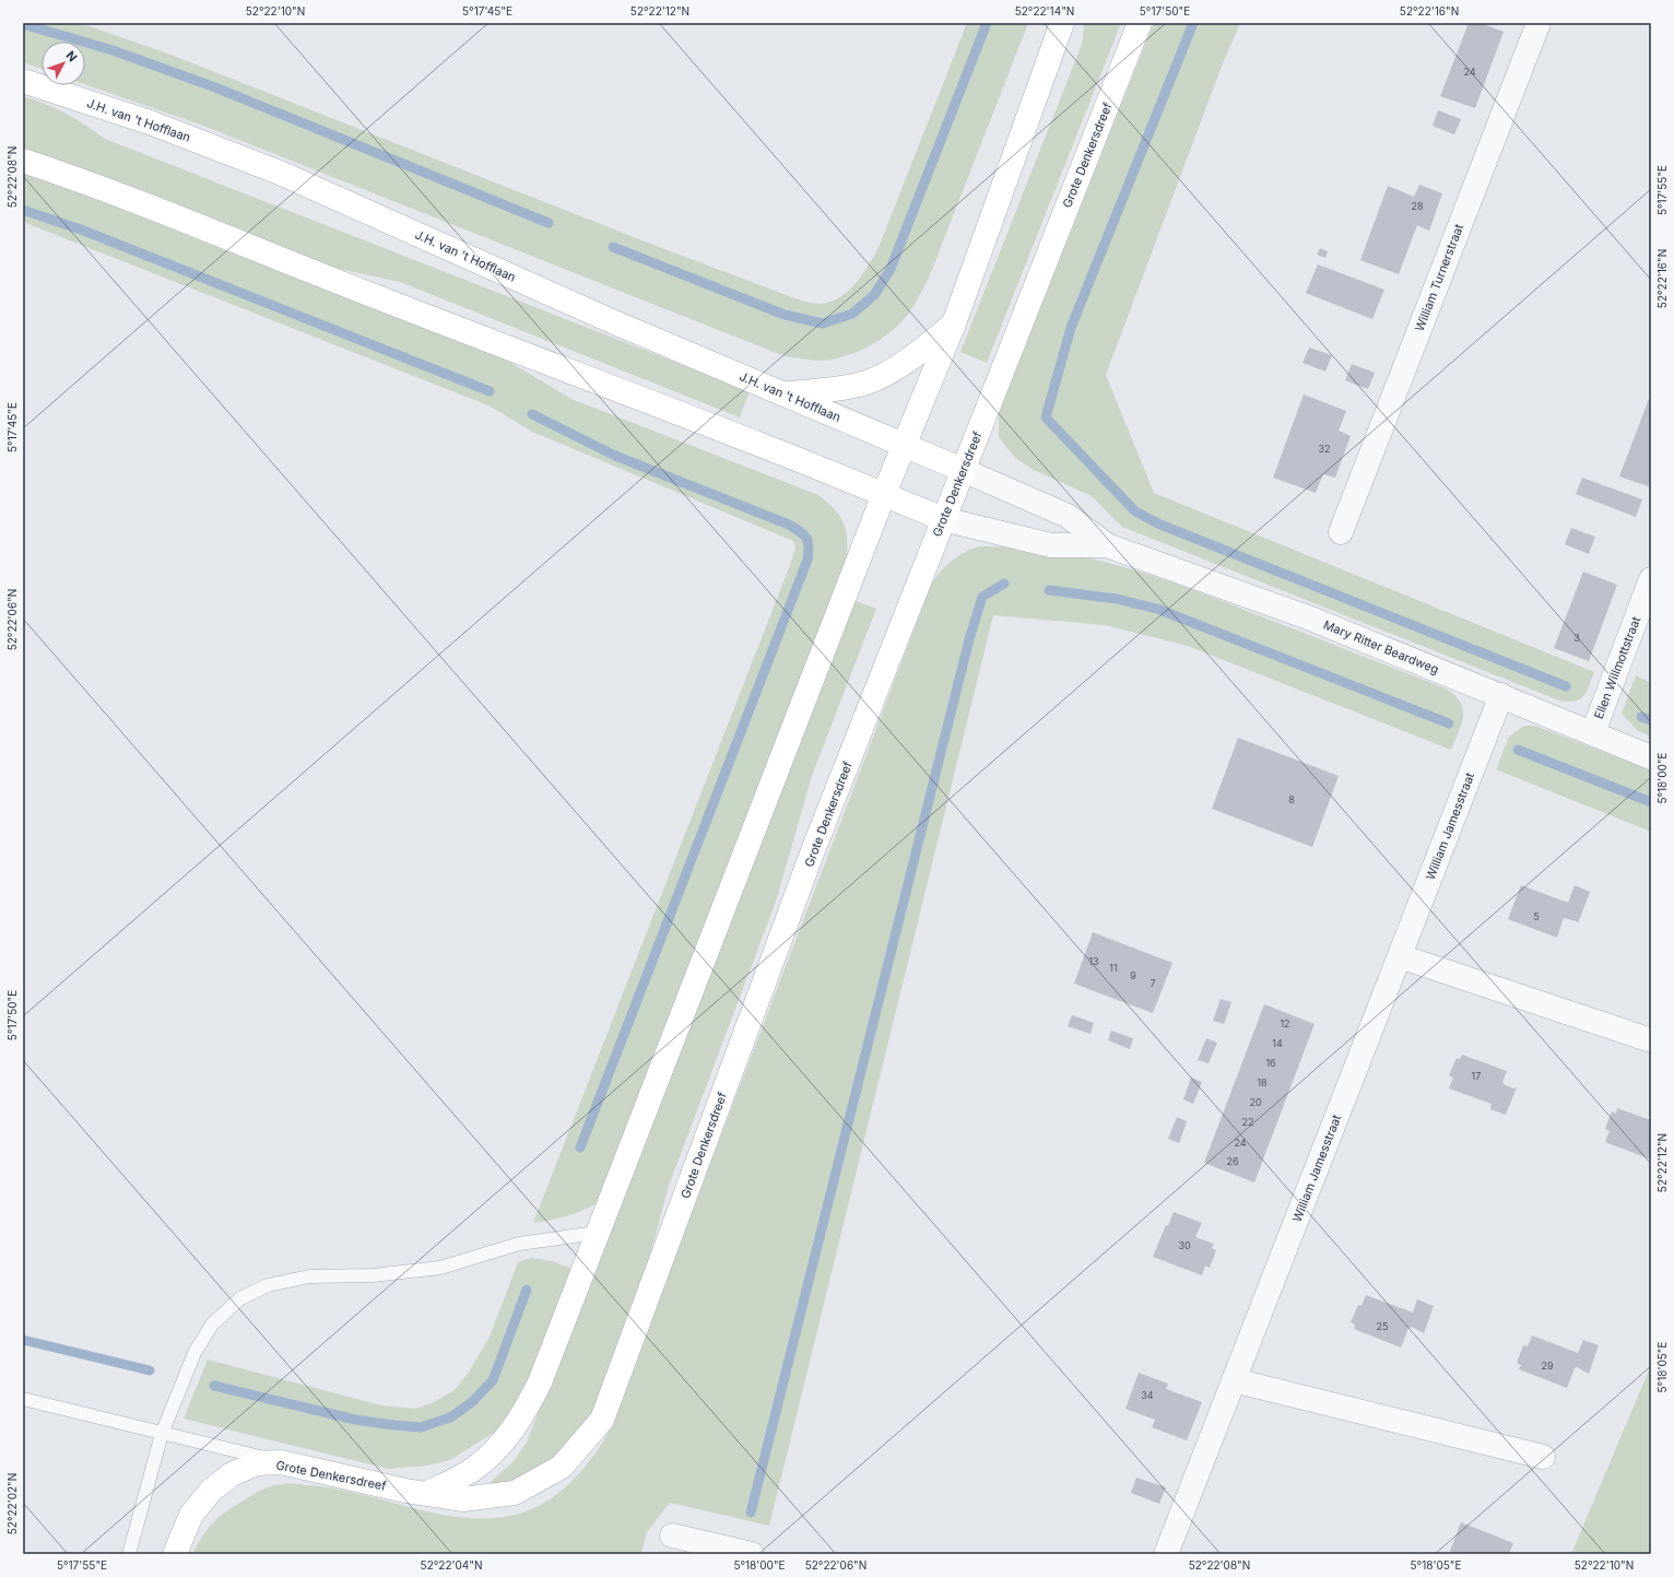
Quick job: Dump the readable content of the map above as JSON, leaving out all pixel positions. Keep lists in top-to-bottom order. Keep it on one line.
{"streets":{"street":["J.H. van 't Hofflaan","Grote Denkersdreef","William Turnerstraat","Mary Ritter Beardweg","Ellen Willmottstraat","William Jamesstraat"]},"crossings":[["J.H. van 't Hofflaan","Grote Denkersdreef"],["J.H. van 't Hofflaan","Mary Ritter Beardweg"],["Grote Denkersdreef","Mary Ritter Beardweg"],["Mary Ritter Beardweg","Ellen Willmottstraat"],["Mary Ritter Beardweg","William Jamesstraat"]],"house_numbers":["24","28","32","3","8","5","13","11","9","7","12","14","16","17","18","20","22","24","26","30","25","29","34"],"north":"top right","coordinates":["52°22'10\"N","5°17'45\"E","52°22'12\"N","52°22'14\"N","5°17'50\"E","52°22'16\"N","52°22'08\"N","5°17'55\"E","52°22'06\"N","5°18'00\"E","5°18'05\"E","52°22'02\"N","52°22'04\"N"]}
